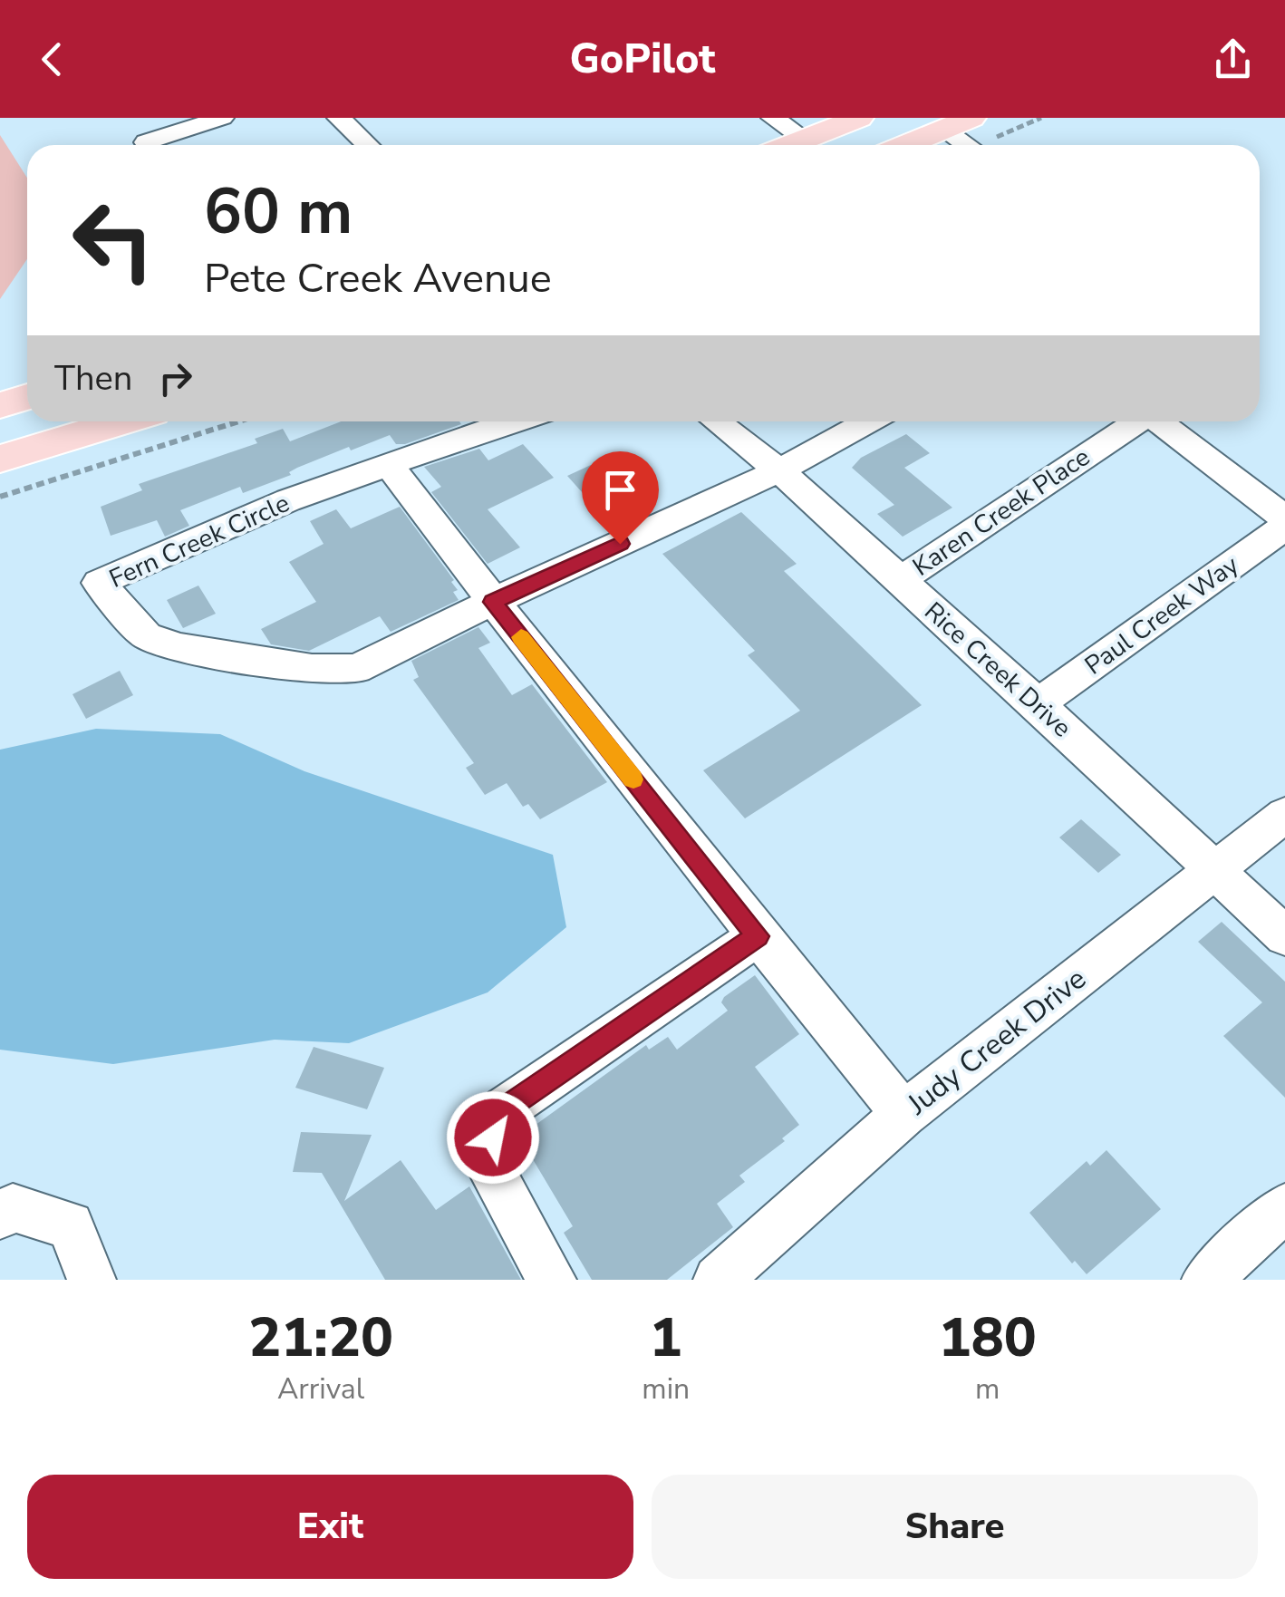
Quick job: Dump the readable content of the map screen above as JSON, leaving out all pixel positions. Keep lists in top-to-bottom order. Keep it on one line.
{"streets":{"street":["Karen Creek Place","Fern Creek Circle","Paul Creek Way","Rice Creek Drive","Judy Creek Drive"]},"crossings":[["Karen Creek Place","Rice Creek Drive"],["Fern Creek Circle","Rice Creek Drive"],["Paul Creek Way","Rice Creek Drive"],["Rice Creek Drive","Judy Creek Drive"]],"page":{"header":"GoPilot","turn":["60 m","Pete Creek Avenue"],"then":"Then","eta":["21:20","Arrival","1","min","180","m"],"buttons":["Exit","Share"]}}
